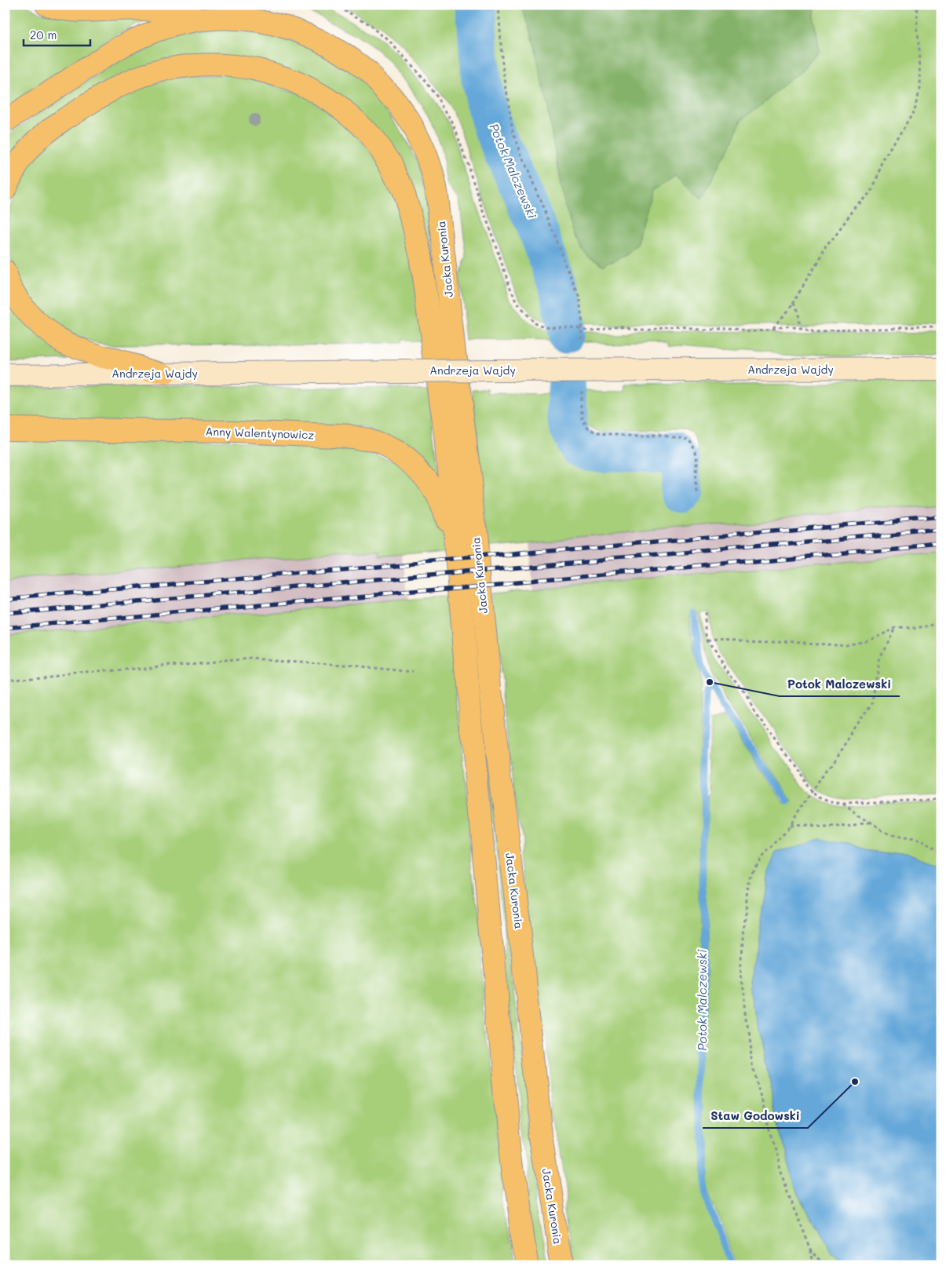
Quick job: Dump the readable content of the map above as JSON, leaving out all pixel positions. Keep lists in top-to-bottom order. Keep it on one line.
{"streets":{"main road":["Jacka Kuronia","Andrzeja Wajdy","Anny Walentynowicz"]},"crossings":[["Jacka Kuronia","Anny Walentynowicz"]],"water":["Potok Malczewski"],"places":["Potok Malczewski","Staw Godowski"],"scale_bar":"20 m"}
